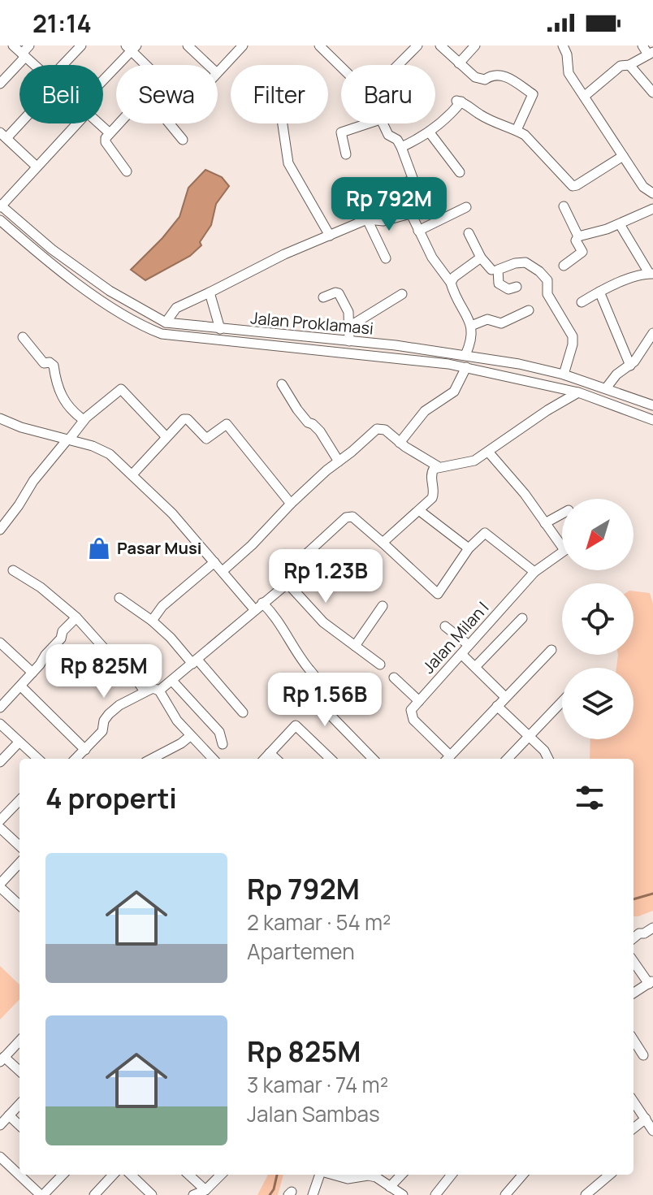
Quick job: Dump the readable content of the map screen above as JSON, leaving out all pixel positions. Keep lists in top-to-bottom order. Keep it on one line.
{"streets":{"street":["Jalan Proklamasi","Jalan Milan I"]},"places":{"shop":["Pasar Musi"]},"north":"bottom left","page":{"status":"21:14","chip":["Beli","Sewa","Filter","Baru"],"price":["Rp 792M","Rp 1.23B","Rp 825M","Rp 1.56B"],"heading":"4 properti","list":[{"name":"Rp 792M","note":"2 kamar · 54 m² · Apartemen"},{"name":"Rp 825M","note":"3 kamar · 74 m² · Jalan Sambas"}]}}
